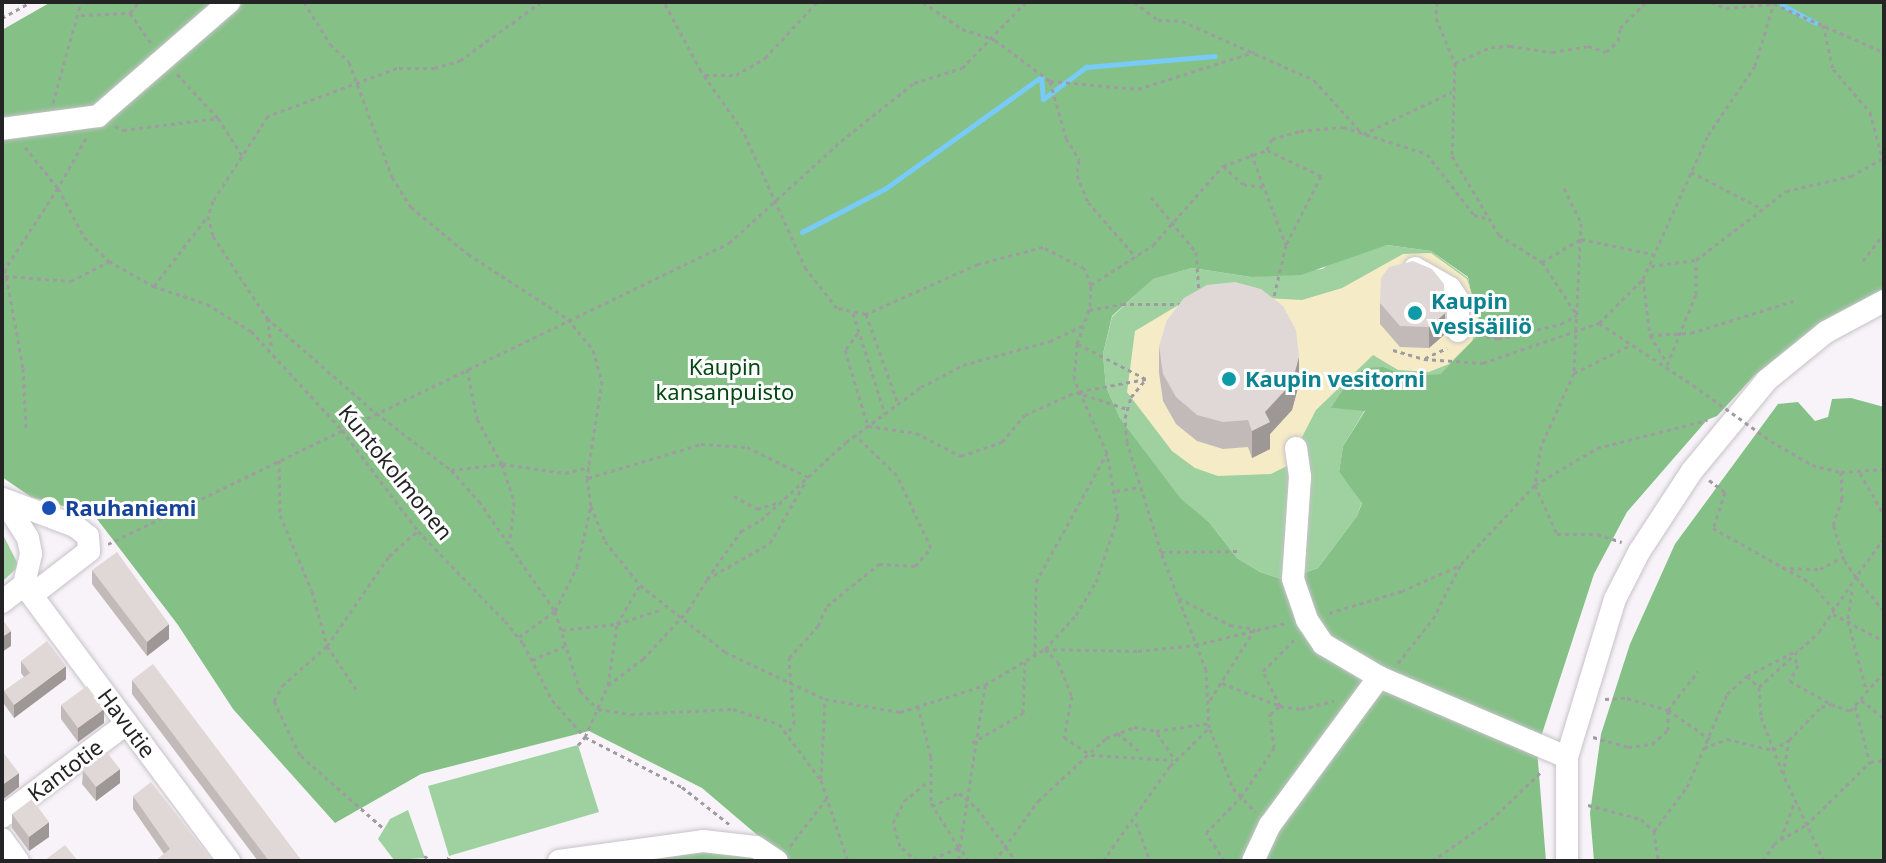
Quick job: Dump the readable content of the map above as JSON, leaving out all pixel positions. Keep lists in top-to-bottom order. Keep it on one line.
{"streets":{"street":["Havutie","Kantotie"],"path":["Kuntokolmonen"]},"crossings":[["Havutie","Kantotie"]],"parks":["Kaupin kansanpuisto"],"places":["Kaupin vesisäiliö","Kaupin vesitorni","Rauhaniemi"]}
